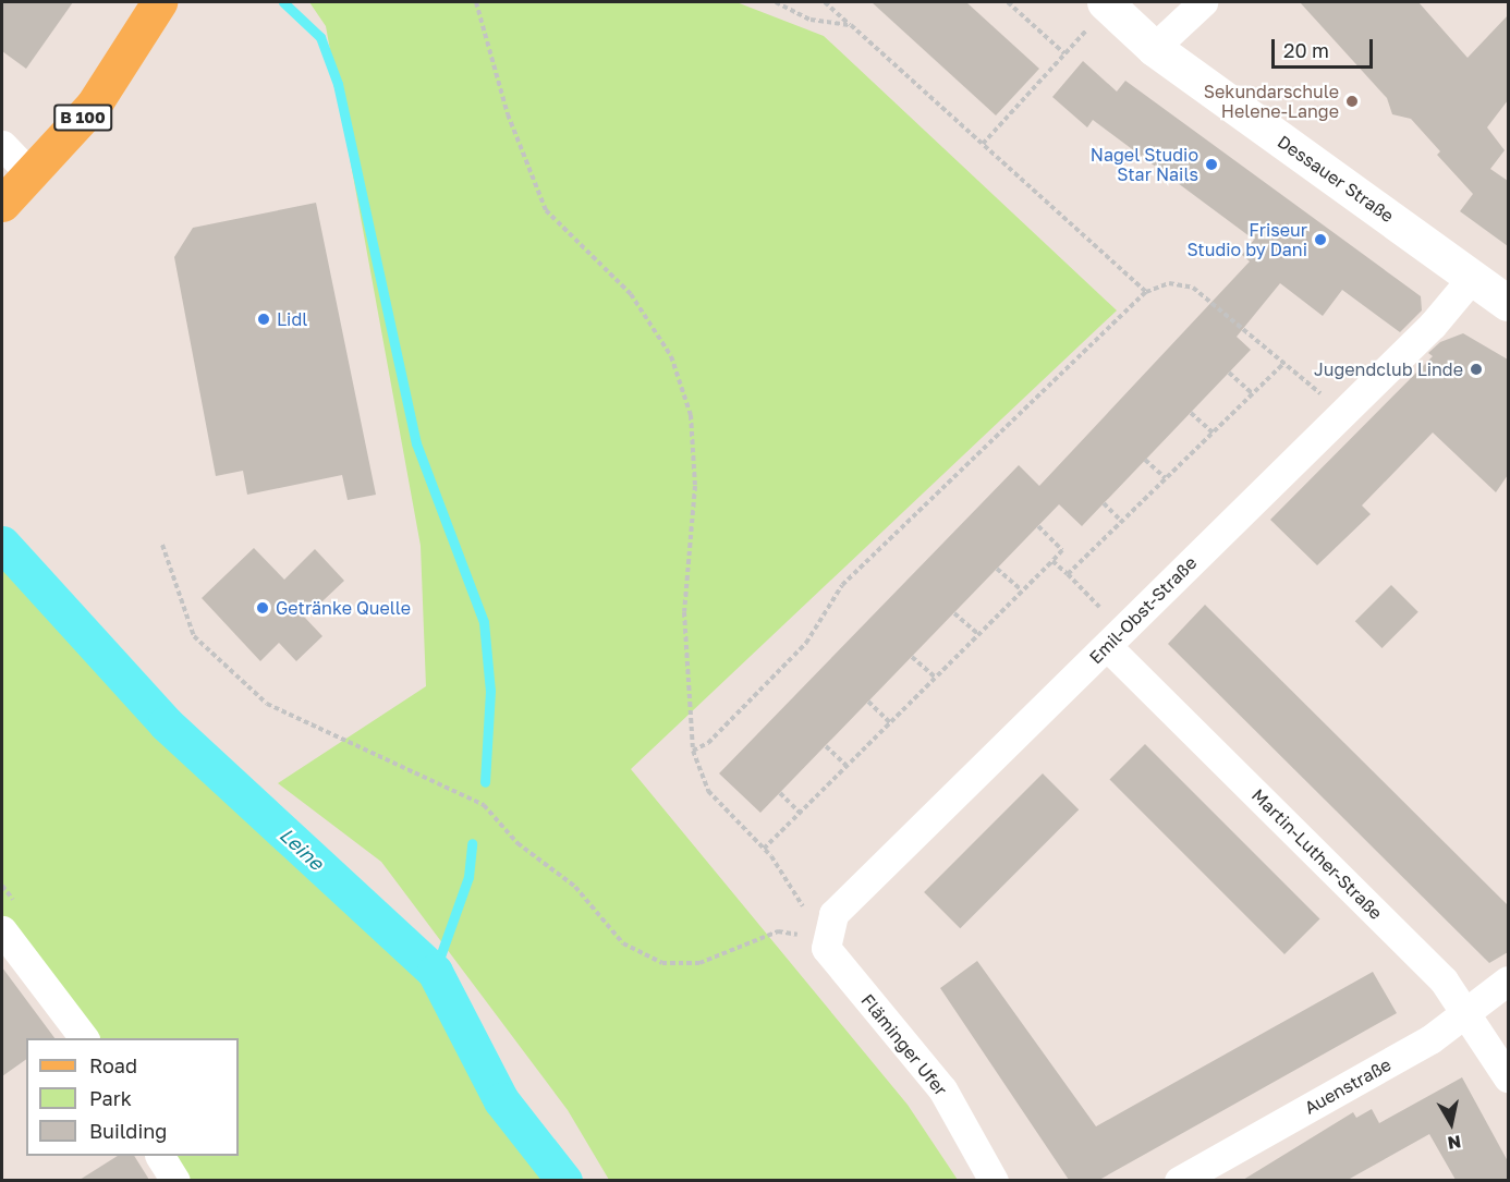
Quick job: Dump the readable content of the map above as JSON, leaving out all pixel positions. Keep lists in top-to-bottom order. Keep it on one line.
{"streets":{"main road":["B 100"],"street":["Dessauer Straße","Emil-Obst-Straße","Martin-Luther-Straße","Fläminger Ufer","Auenstraße"]},"crossings":[["Dessauer Straße","Emil-Obst-Straße"],["Emil-Obst-Straße","Martin-Luther-Straße"],["Emil-Obst-Straße","Fläminger Ufer"],["Martin-Luther-Straße","Auenstraße"]],"water":["Leine"],"places":["Sekundarschule Helene-Lange","Nagel Studio Star Nails","Friseur Studio by Dani","Lidl","Jugendclub Linde","Getränke Quelle"],"legend":["Road","Park","Building"],"scale_bar":"20 m","north":"bottom"}
